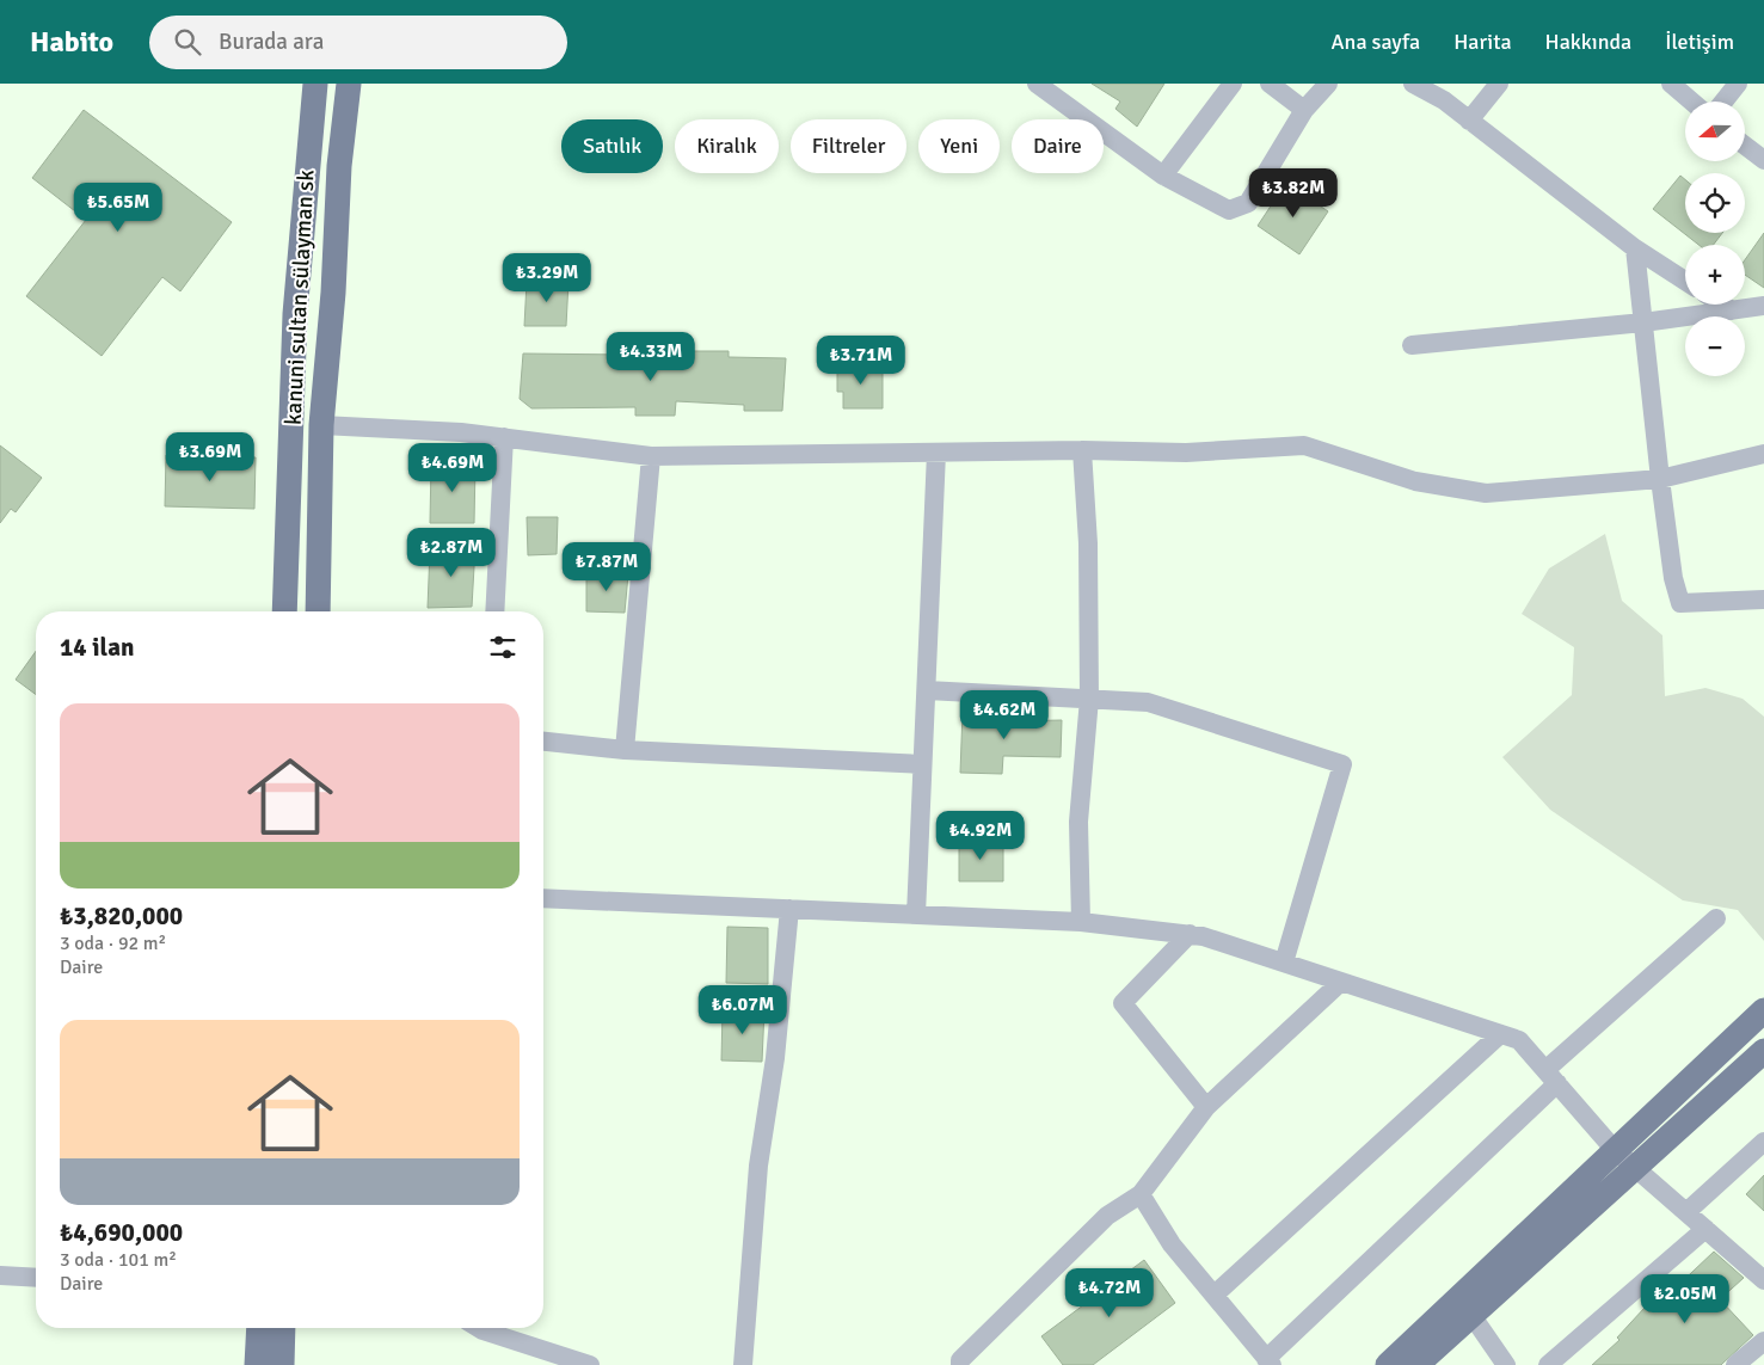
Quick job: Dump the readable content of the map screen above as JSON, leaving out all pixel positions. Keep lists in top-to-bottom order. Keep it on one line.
{"streets":{"main road":["kanuni sultan sülayman sk"]},"north":"left","page":{"header":"Habito","search":"Burada ara","nav":["Ana sayfa","Harita","Hakkında","İletişim"],"map_buttons":["+","−"],"chip":["Satılık","Kiralık","Filtreler","Yeni","Daire"],"price":["₺3.82M","₺5.65M","₺3.29M","₺4.33M","₺3.71M","₺3.69M","₺4.69M","₺2.87M","₺7.87M","₺4.62M","₺4.92M","₺6.07M","₺4.72M","₺2.05M"],"heading":"14 ilan","list":[{"name":"₺3,820,000","note":"3 oda · 92 m² · Daire"},{"name":"₺4,690,000","note":"3 oda · 101 m² · Daire"}]}}
